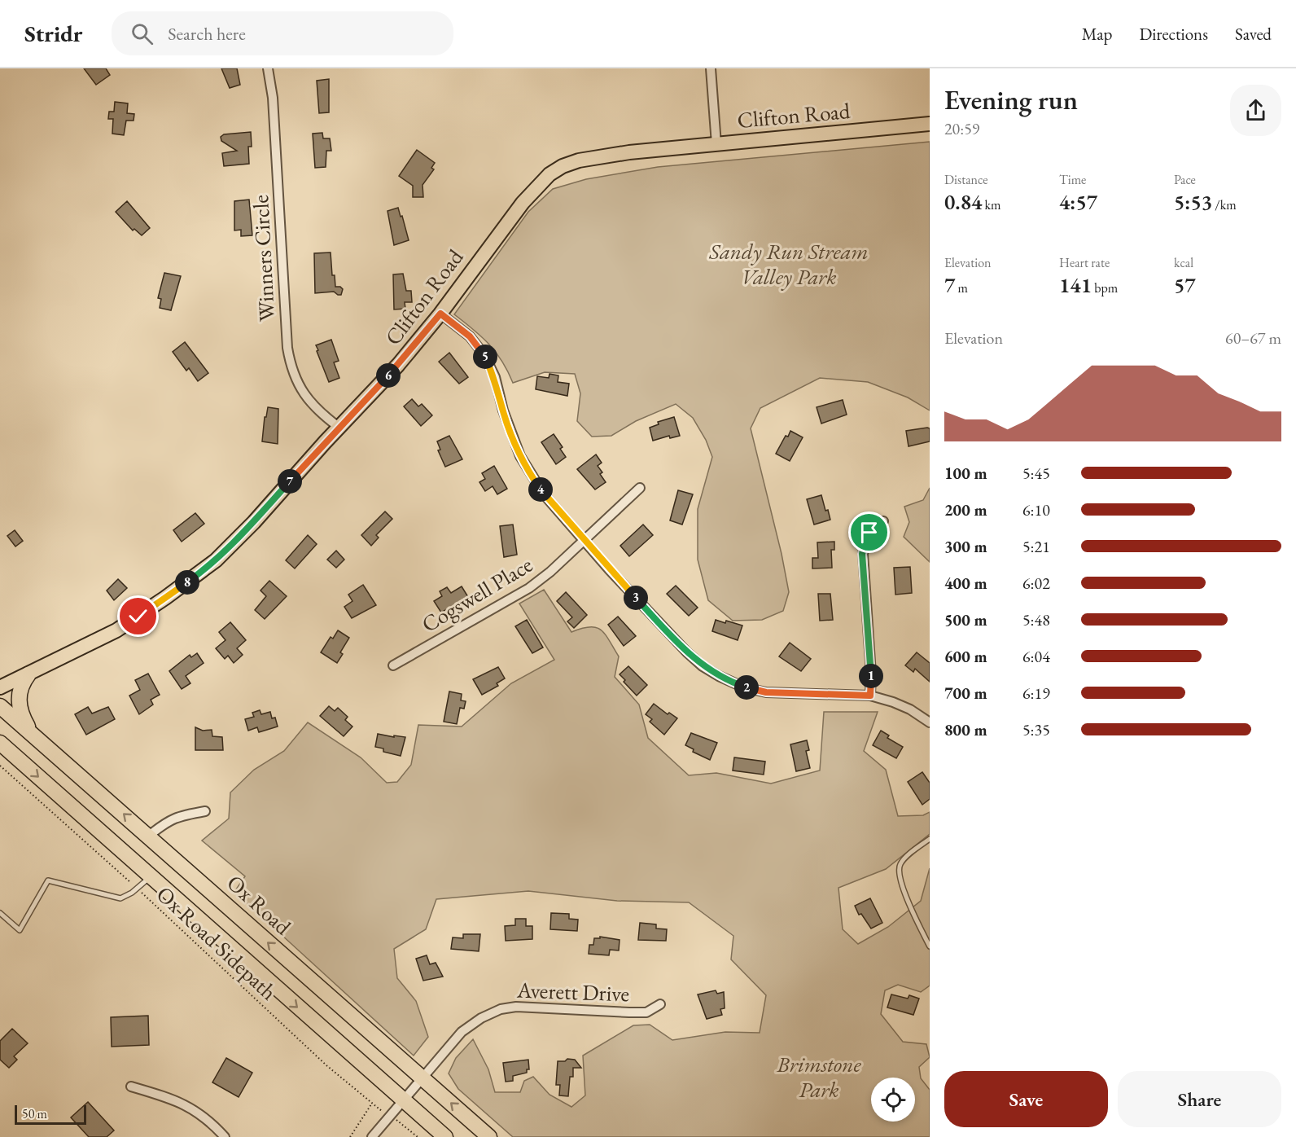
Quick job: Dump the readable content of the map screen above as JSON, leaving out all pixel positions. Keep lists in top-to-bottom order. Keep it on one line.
{"streets":{"highway":["Ox Road"],"main road":["Clifton Road"],"street":["Winners Circle","Cogswell Place","Averett Drive"],"path":["Ox Road Sidepath"]},"crossings":[["Clifton Road","Winners Circle"],["Ox Road","Averett Drive"],["Ox Road Sidepath","Averett Drive"]],"parks":["Sandy Run Stream Valley Park","Brimstone Park"],"scale_bar":"50 m","page":{"header":"Stridr","search":"Search here","nav":["Map","Directions","Saved"],"heading":["Evening run","20:59"],"stats":[["Distance","0.84 km"],["Time","4:57"],["Pace","5:53 /km"],["Elevation","7 m"],["Heart rate","141 bpm"],["kcal","57"]],"chart":["Elevation","60–67 m"],"pins":["5","6","7","4","8","3","1","2"],"list":[{"name":"100 m","note":"5:45"},{"name":"200 m","note":"6:10"},{"name":"300 m","note":"5:21"},{"name":"400 m","note":"6:02"},{"name":"500 m","note":"5:48"},{"name":"600 m","note":"6:04"},{"name":"700 m","note":"6:19"},{"name":"800 m","note":"5:35"}],"buttons":["Save","Share"],"scale":"50 m"}}
